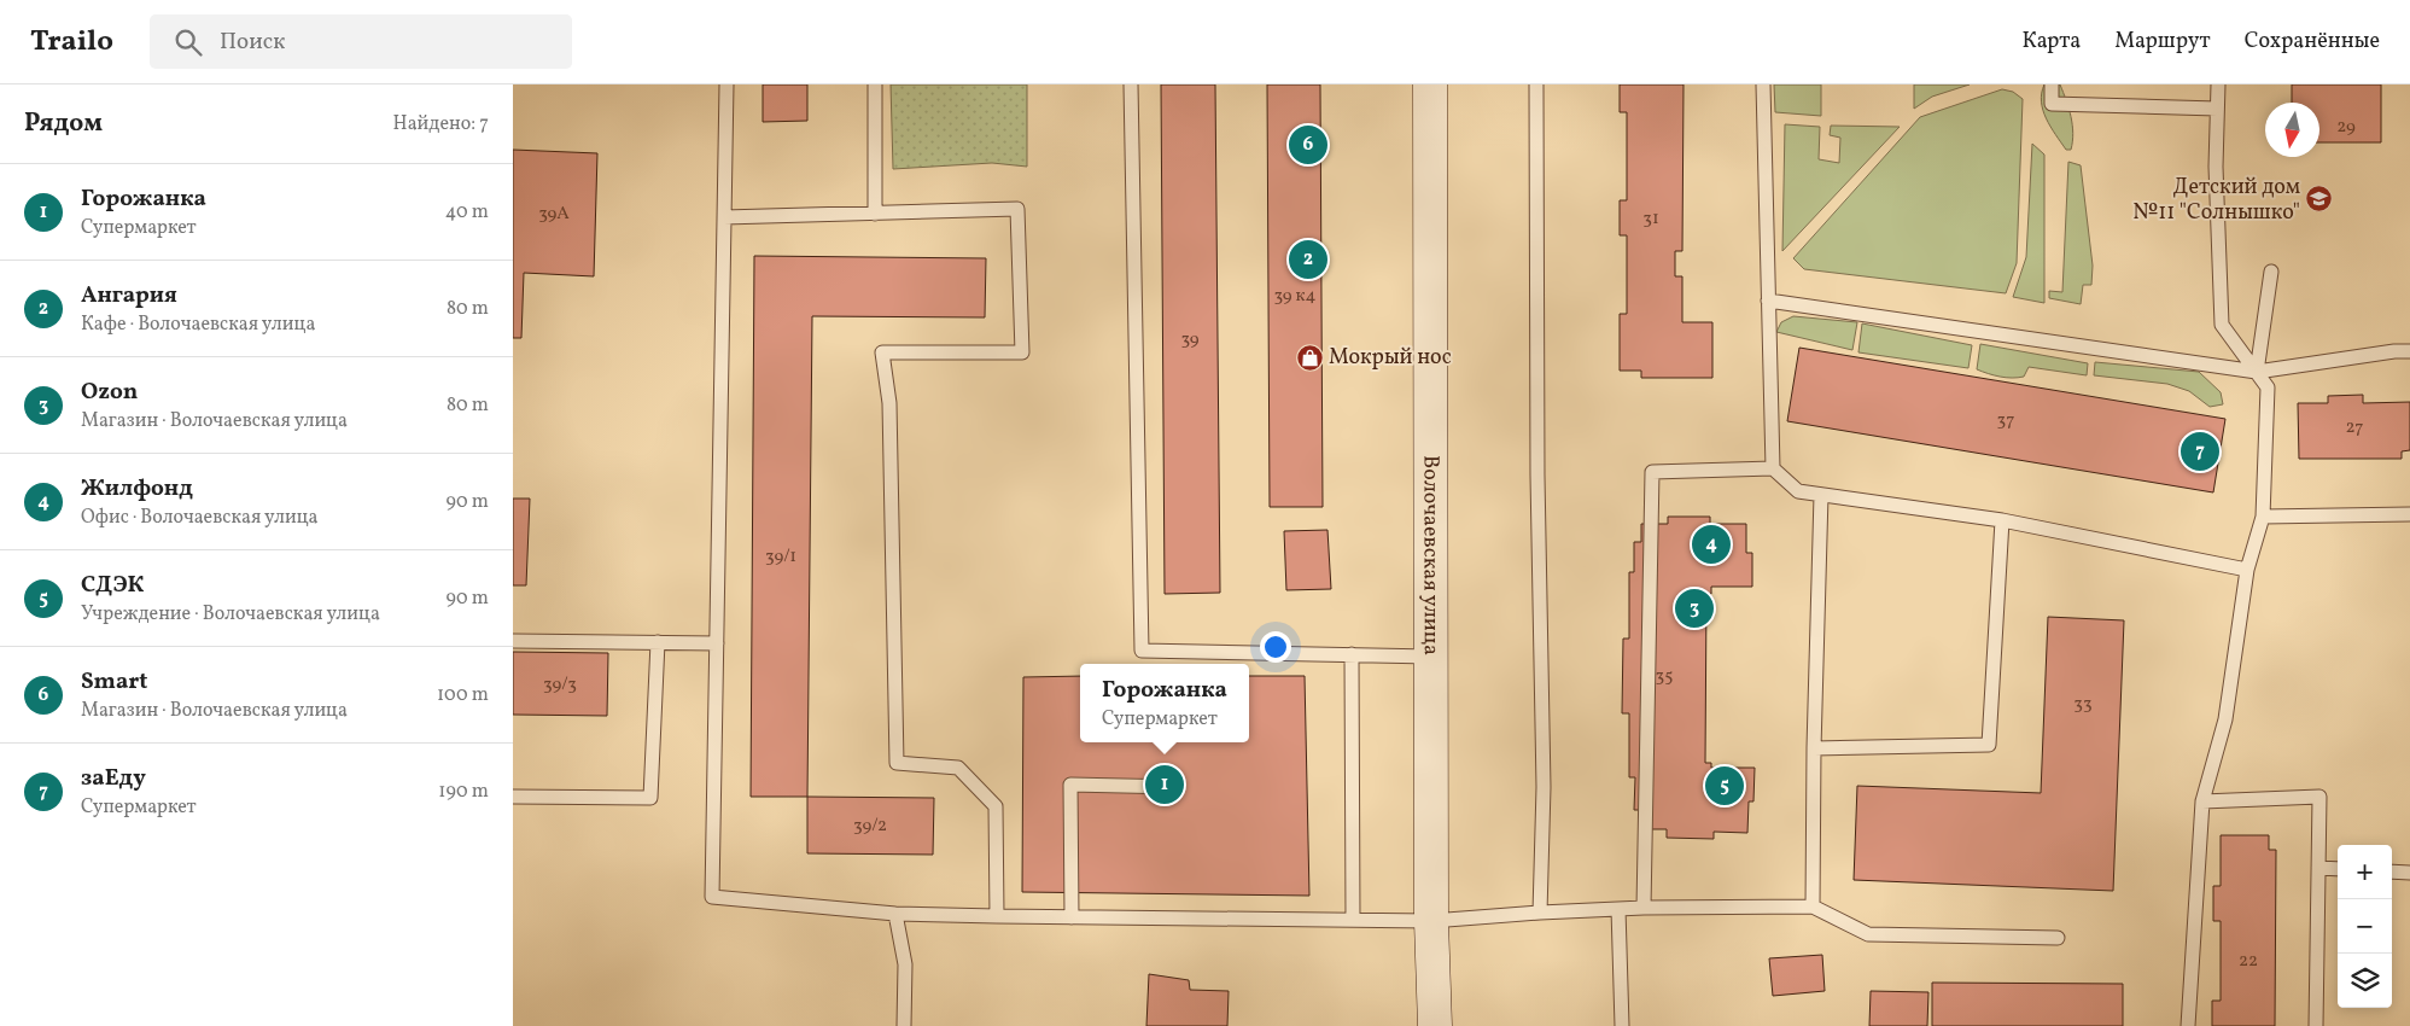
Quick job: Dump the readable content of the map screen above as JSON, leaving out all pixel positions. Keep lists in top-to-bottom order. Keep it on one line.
{"streets":{"street":["Волочаевская улица"]},"places":{"school or university":["Детский дом №11 \"Солнышко\""],"shop":["Мокрый нос"]},"house_numbers":["29","39А","31","39 к4","39","37","27","39/1","35","39/3","33","39/2","22"],"north":"bottom","page":{"header":"Trailo","search":"Поиск","nav":["Карта","Маршрут","Сохранённые"],"heading":["Рядом","Найдено: 7"],"pins":["6","2","7","4","3","1","5"],"list":[{"mark":"1","name":"Горожанка","note":"Супермаркет","value":"40 m"},{"mark":"2","name":"Ангария","note":"Кафе · Волочаевская улица","value":"80 m"},{"mark":"3","name":"Ozon","note":"Магазин · Волочаевская улица","value":"80 m"},{"mark":"4","name":"Жилфонд","note":"Офис · Волочаевская улица","value":"90 m"},{"mark":"5","name":"СДЭК","note":"Учреждение · Волочаевская улица","value":"90 m"},{"mark":"6","name":"Smart","note":"Магазин · Волочаевская улица","value":"100 m"},{"mark":"7","name":"заЕду","note":"Супермаркет","value":"190 m"}],"popup":["Горожанка","Супермаркет"],"map_buttons":["+","−"]}}
